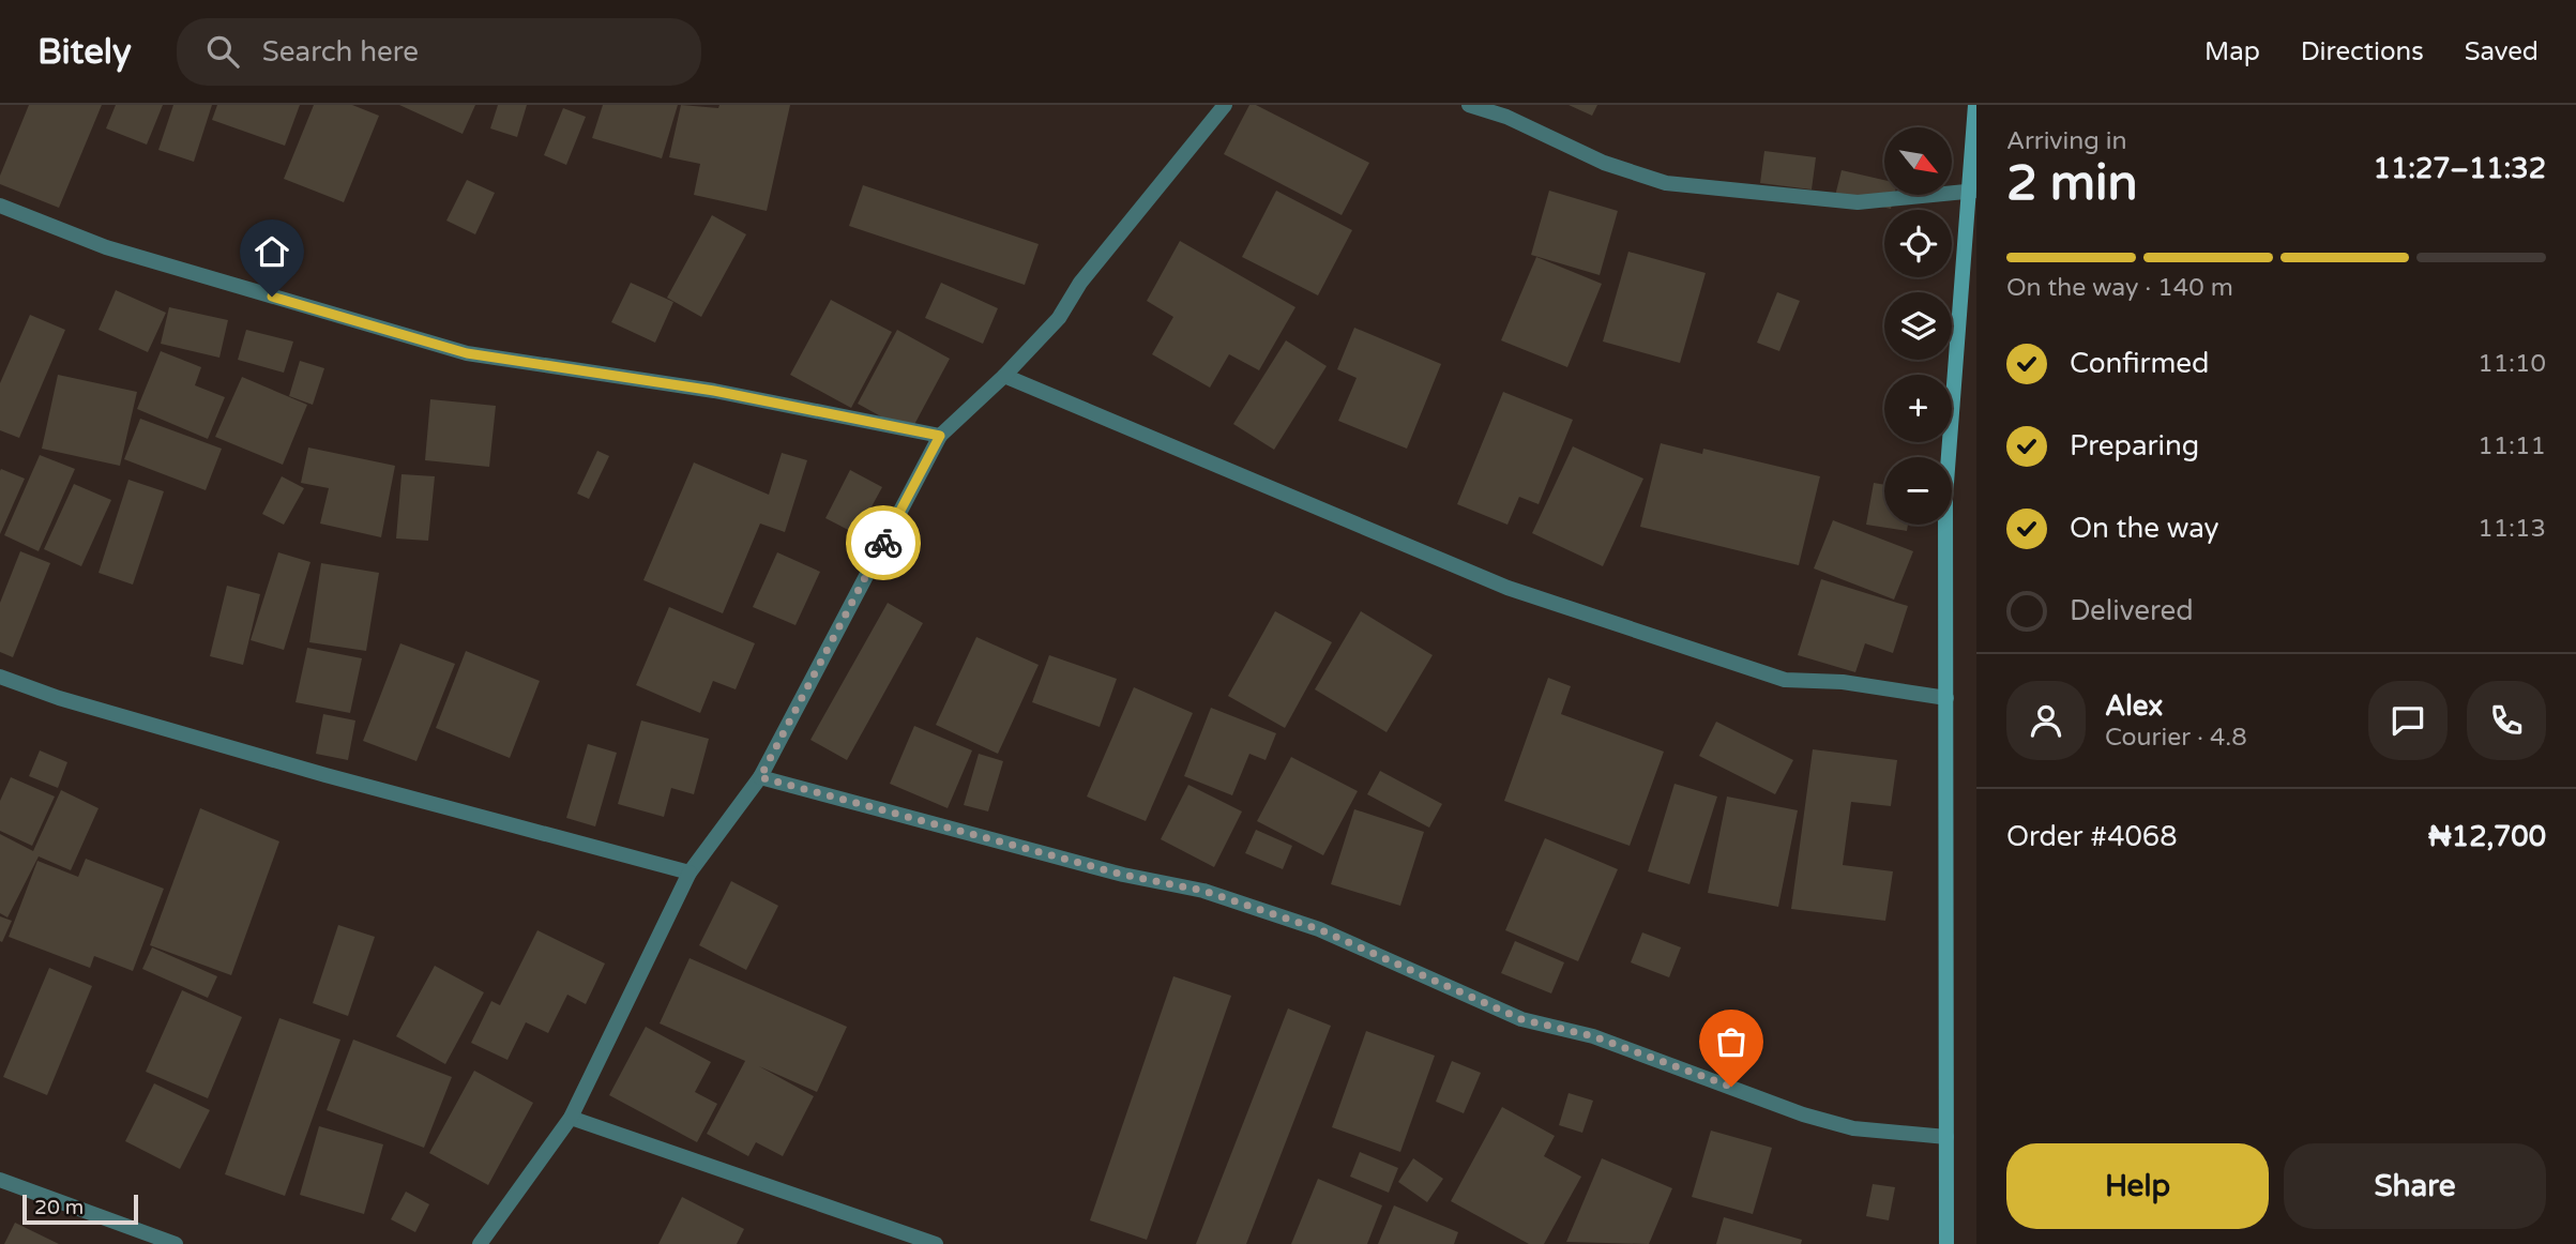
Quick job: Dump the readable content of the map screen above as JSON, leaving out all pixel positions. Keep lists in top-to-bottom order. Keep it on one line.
{"scale_bar":"20 m","north":"bottom right","page":{"header":"Bitely","search":"Search here","nav":["Map","Directions","Saved"],"heading":["2 min","Arriving in","11:27–11:32"],"panel":["Alex","Courier · 4.8","Order #4068","₦12,700"],"map_buttons":["+","−"],"bar":"On the way · 140 m","list":[["Confirmed","11:10"],["Preparing","11:11"],["On the way","11:13"],"Delivered"],"buttons":["Help","Share"],"scale":"20 m"}}
